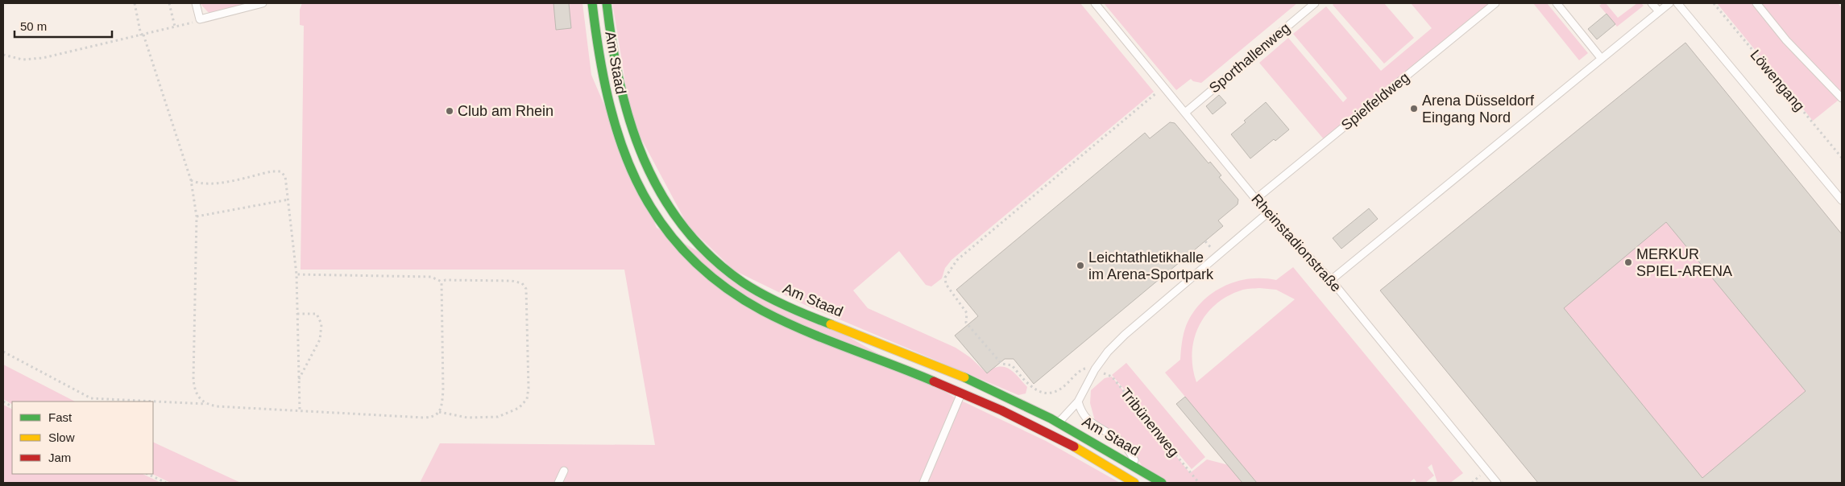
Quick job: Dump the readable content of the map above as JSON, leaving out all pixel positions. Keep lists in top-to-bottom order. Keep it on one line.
{"streets":{"street":["Am Staad"],"lane":["Sporthallenweg","Spielfeldweg","Rheinstadionstraße"],"path":["Löwengang","Tribünenweg"]},"crossings":[["Sporthallenweg","Rheinstadionstraße"],["Spielfeldweg","Rheinstadionstraße"]],"places":["Arena Düsseldorf Eingang Nord","Club am Rhein","MERKUR SPIEL-ARENA","Leichtathletikhalle im Arena-Sportpark"],"legend":["Fast","Slow","Jam"],"scale_bar":"50 m"}
